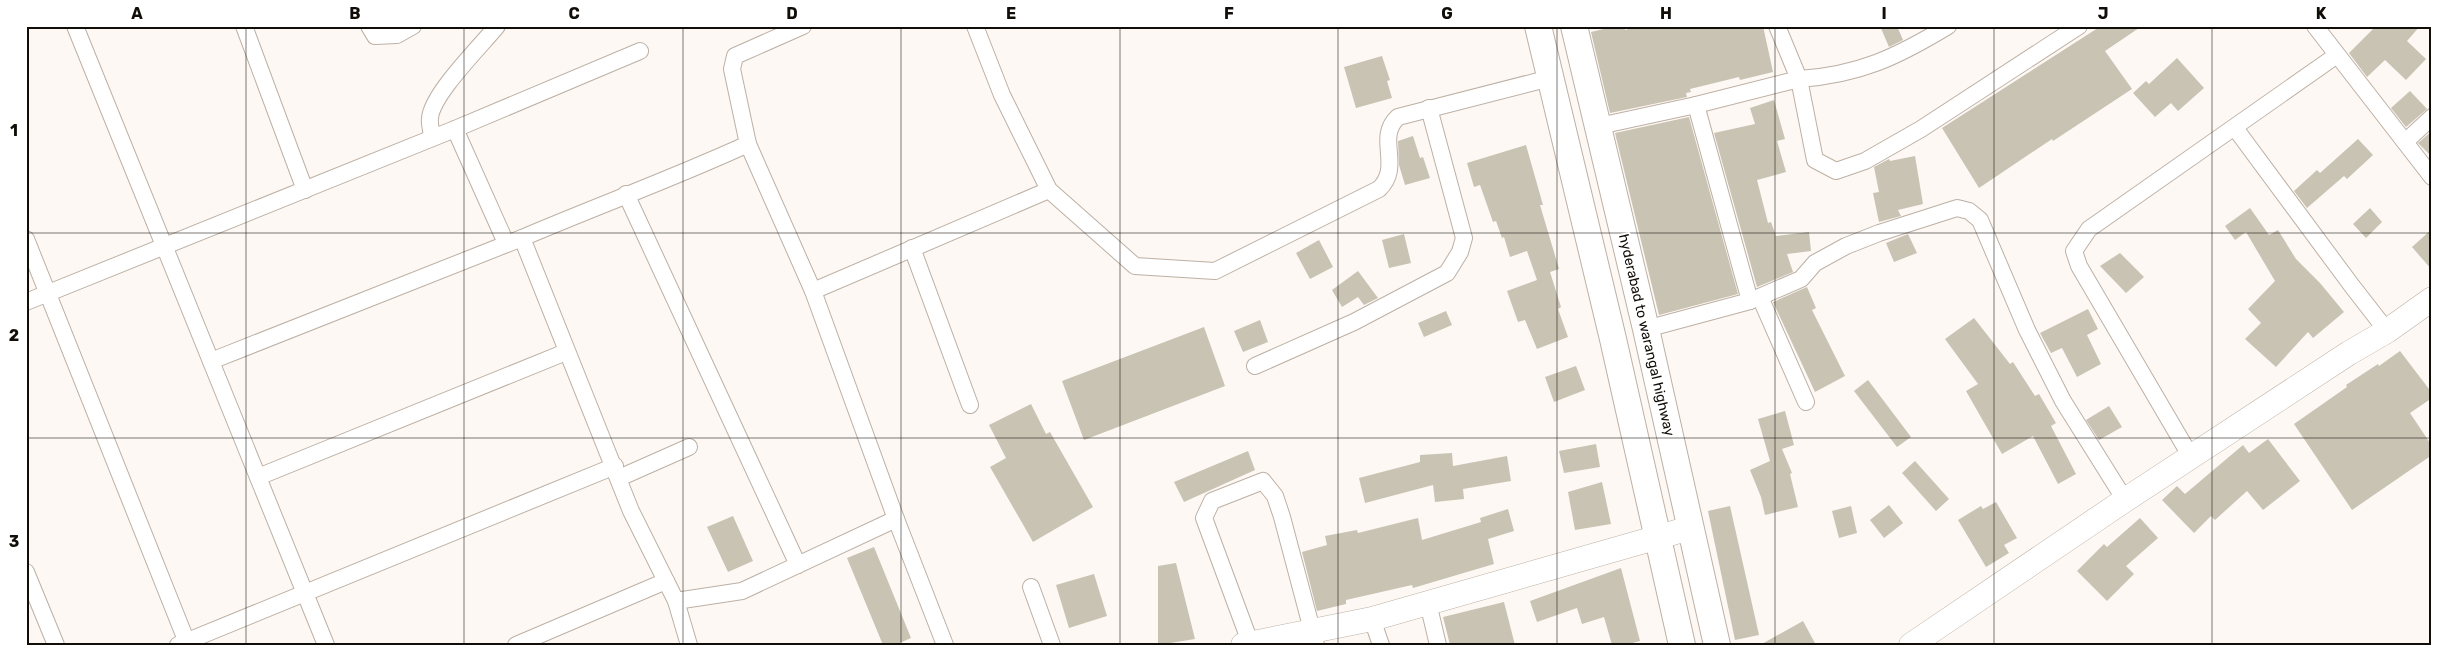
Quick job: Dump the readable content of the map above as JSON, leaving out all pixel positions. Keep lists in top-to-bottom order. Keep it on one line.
{"streets":{"main road":["hyderabad to warangal highway"]},"grid":{"columns":["A","B","C","D","E","F","G","H","I","J","K"],"rows":["1","2","3"]}}
